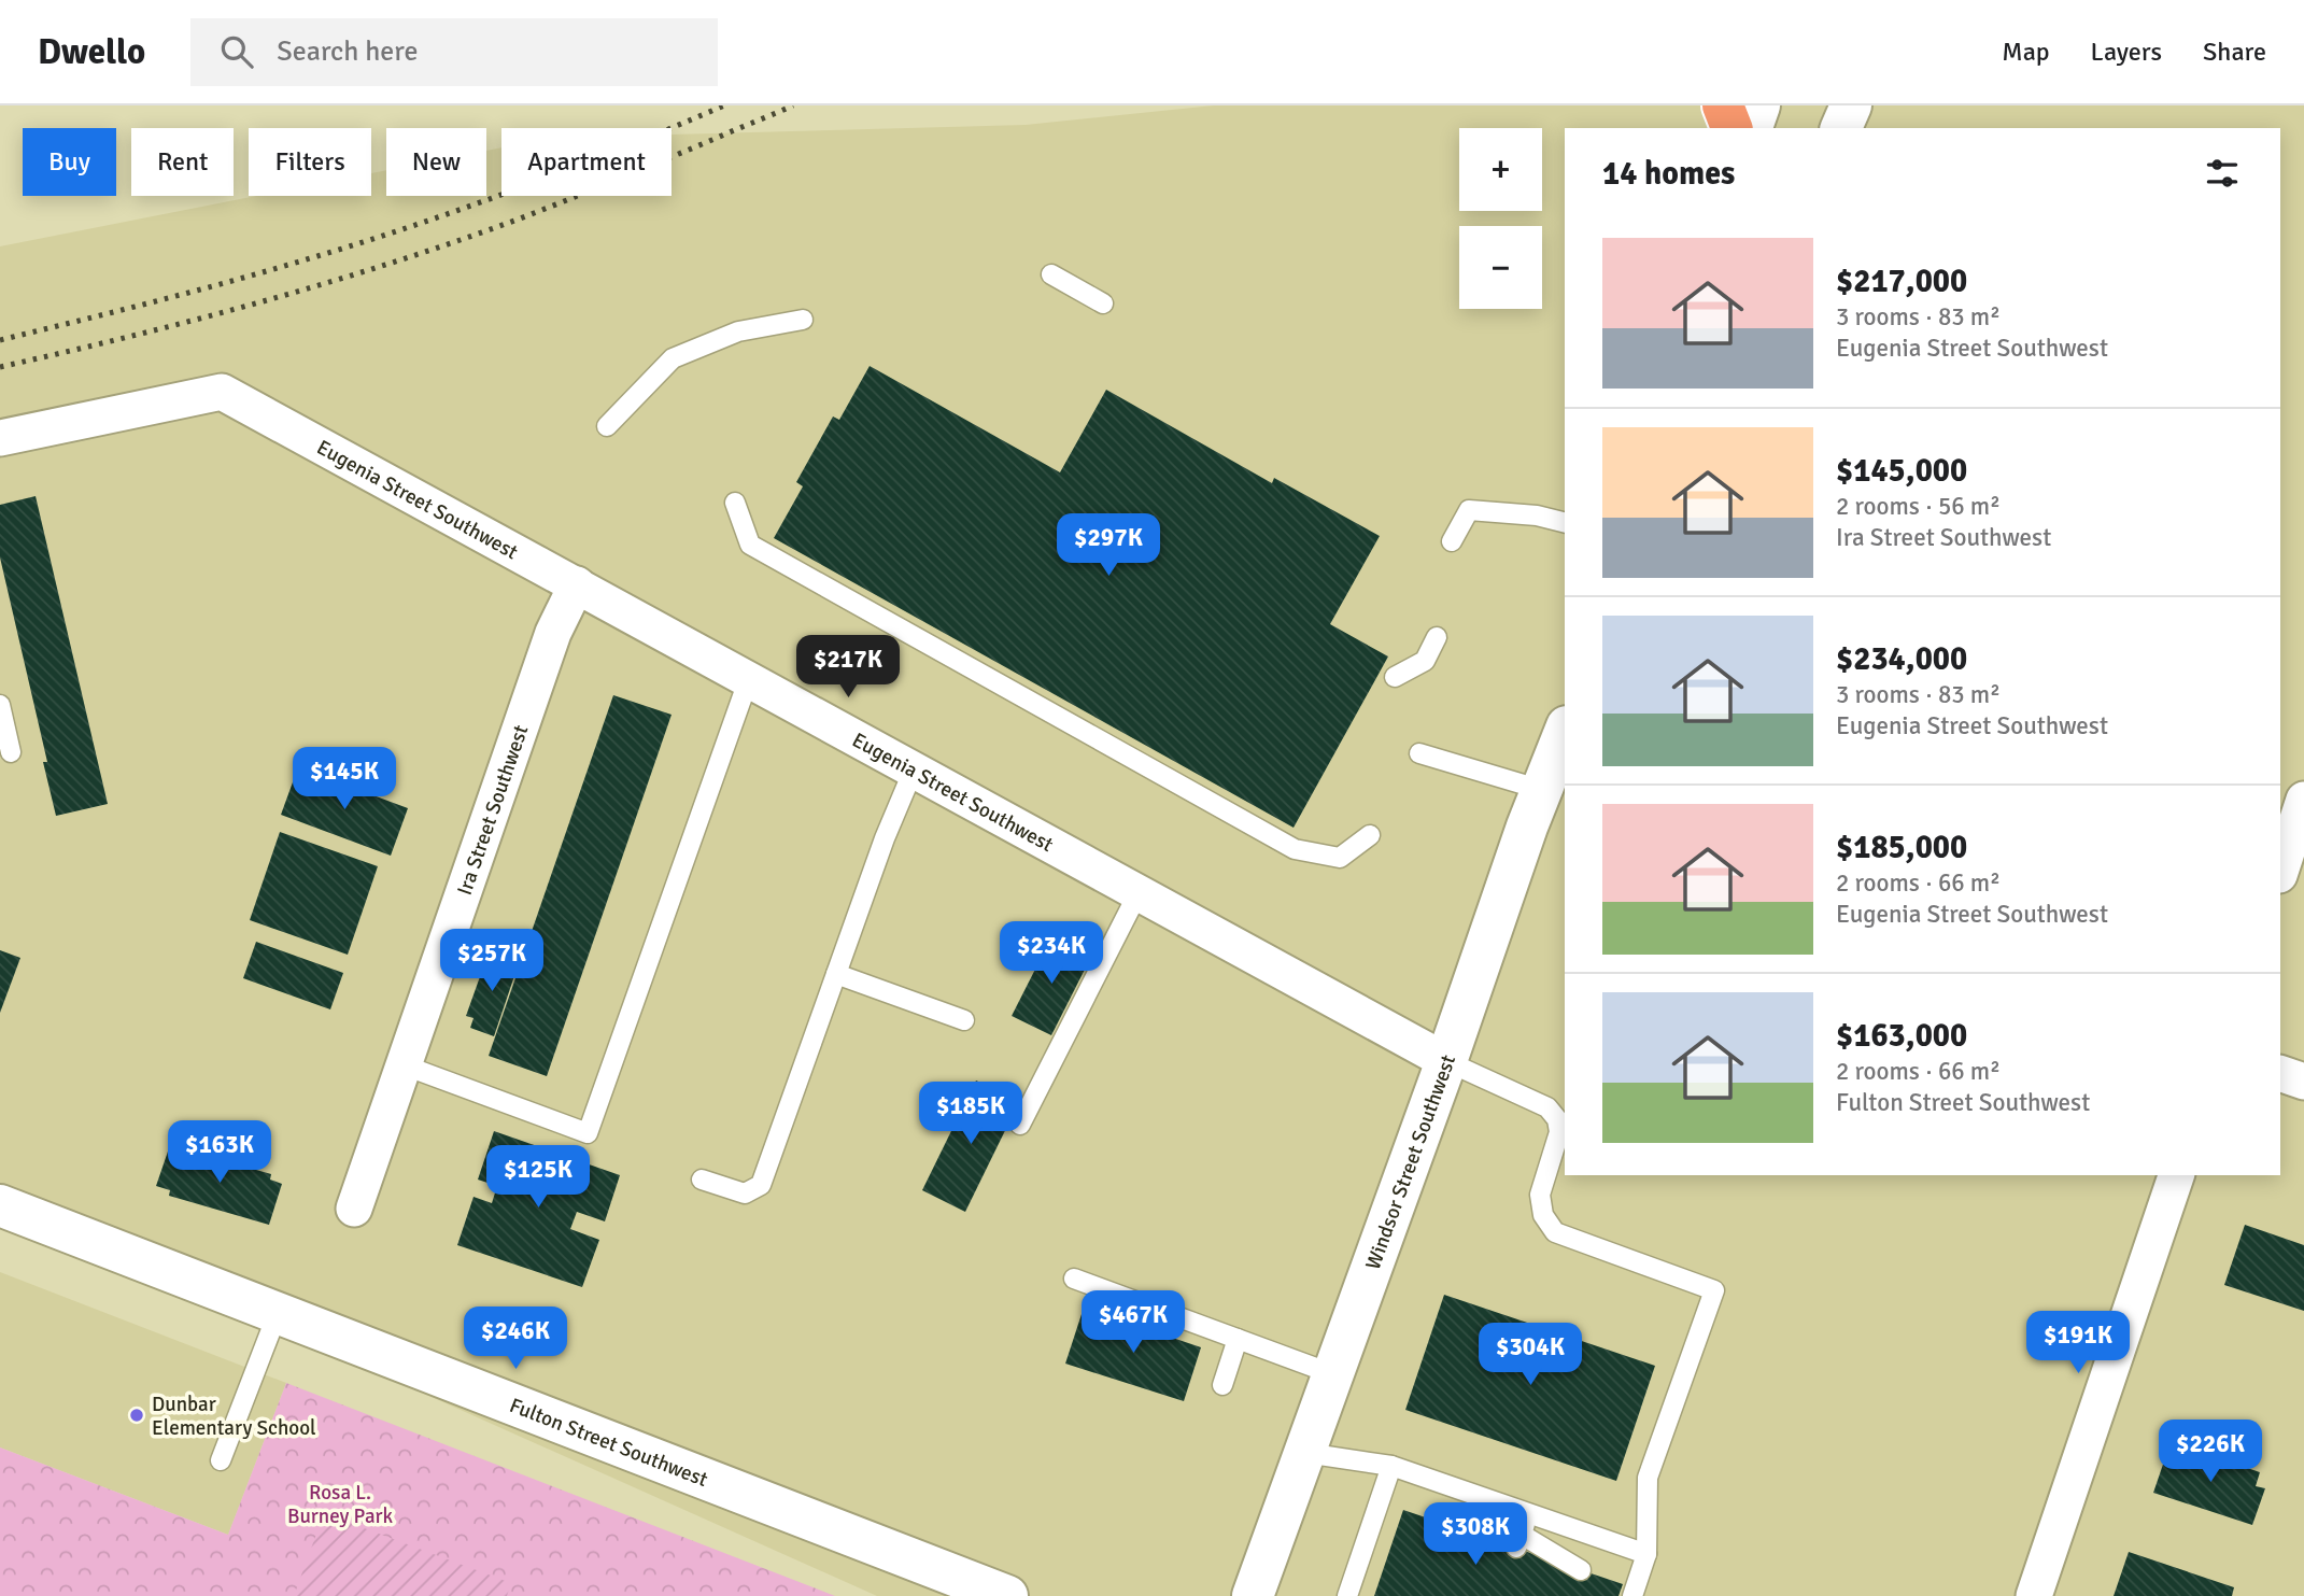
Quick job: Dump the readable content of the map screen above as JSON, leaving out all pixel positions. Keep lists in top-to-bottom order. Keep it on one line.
{"streets":{"street":["Eugenia Street Southwest","Ira Street Southwest","Windsor Street Southwest","Fulton Street Southwest"]},"crossings":[["Eugenia Street Southwest","Ira Street Southwest"],["Eugenia Street Southwest","Windsor Street Southwest"]],"parks":["Rosa L. Burney Park"],"places":["Dunbar Elementary School"],"page":{"header":"Dwello","search":"Search here","nav":["Map","Layers","Share"],"map_buttons":["+","−"],"chip":["Buy","Rent","Filters","New","Apartment"],"heading":"14 homes","list":[{"name":"$217,000","note":"3 rooms · 83 m² · Eugenia Street Southwest"},{"name":"$145,000","note":"2 rooms · 56 m² · Ira Street Southwest"},{"name":"$234,000","note":"3 rooms · 83 m² · Eugenia Street Southwest"},{"name":"$185,000","note":"2 rooms · 66 m² · Eugenia Street Southwest"},{"name":"$163,000","note":"2 rooms · 66 m² · Fulton Street Southwest"}],"price":["$297K","$217K","$145K","$234K","$257K","$185K","$163K","$125K","$467K","$246K","$191K","$304K","$226K","$308K"]}}
